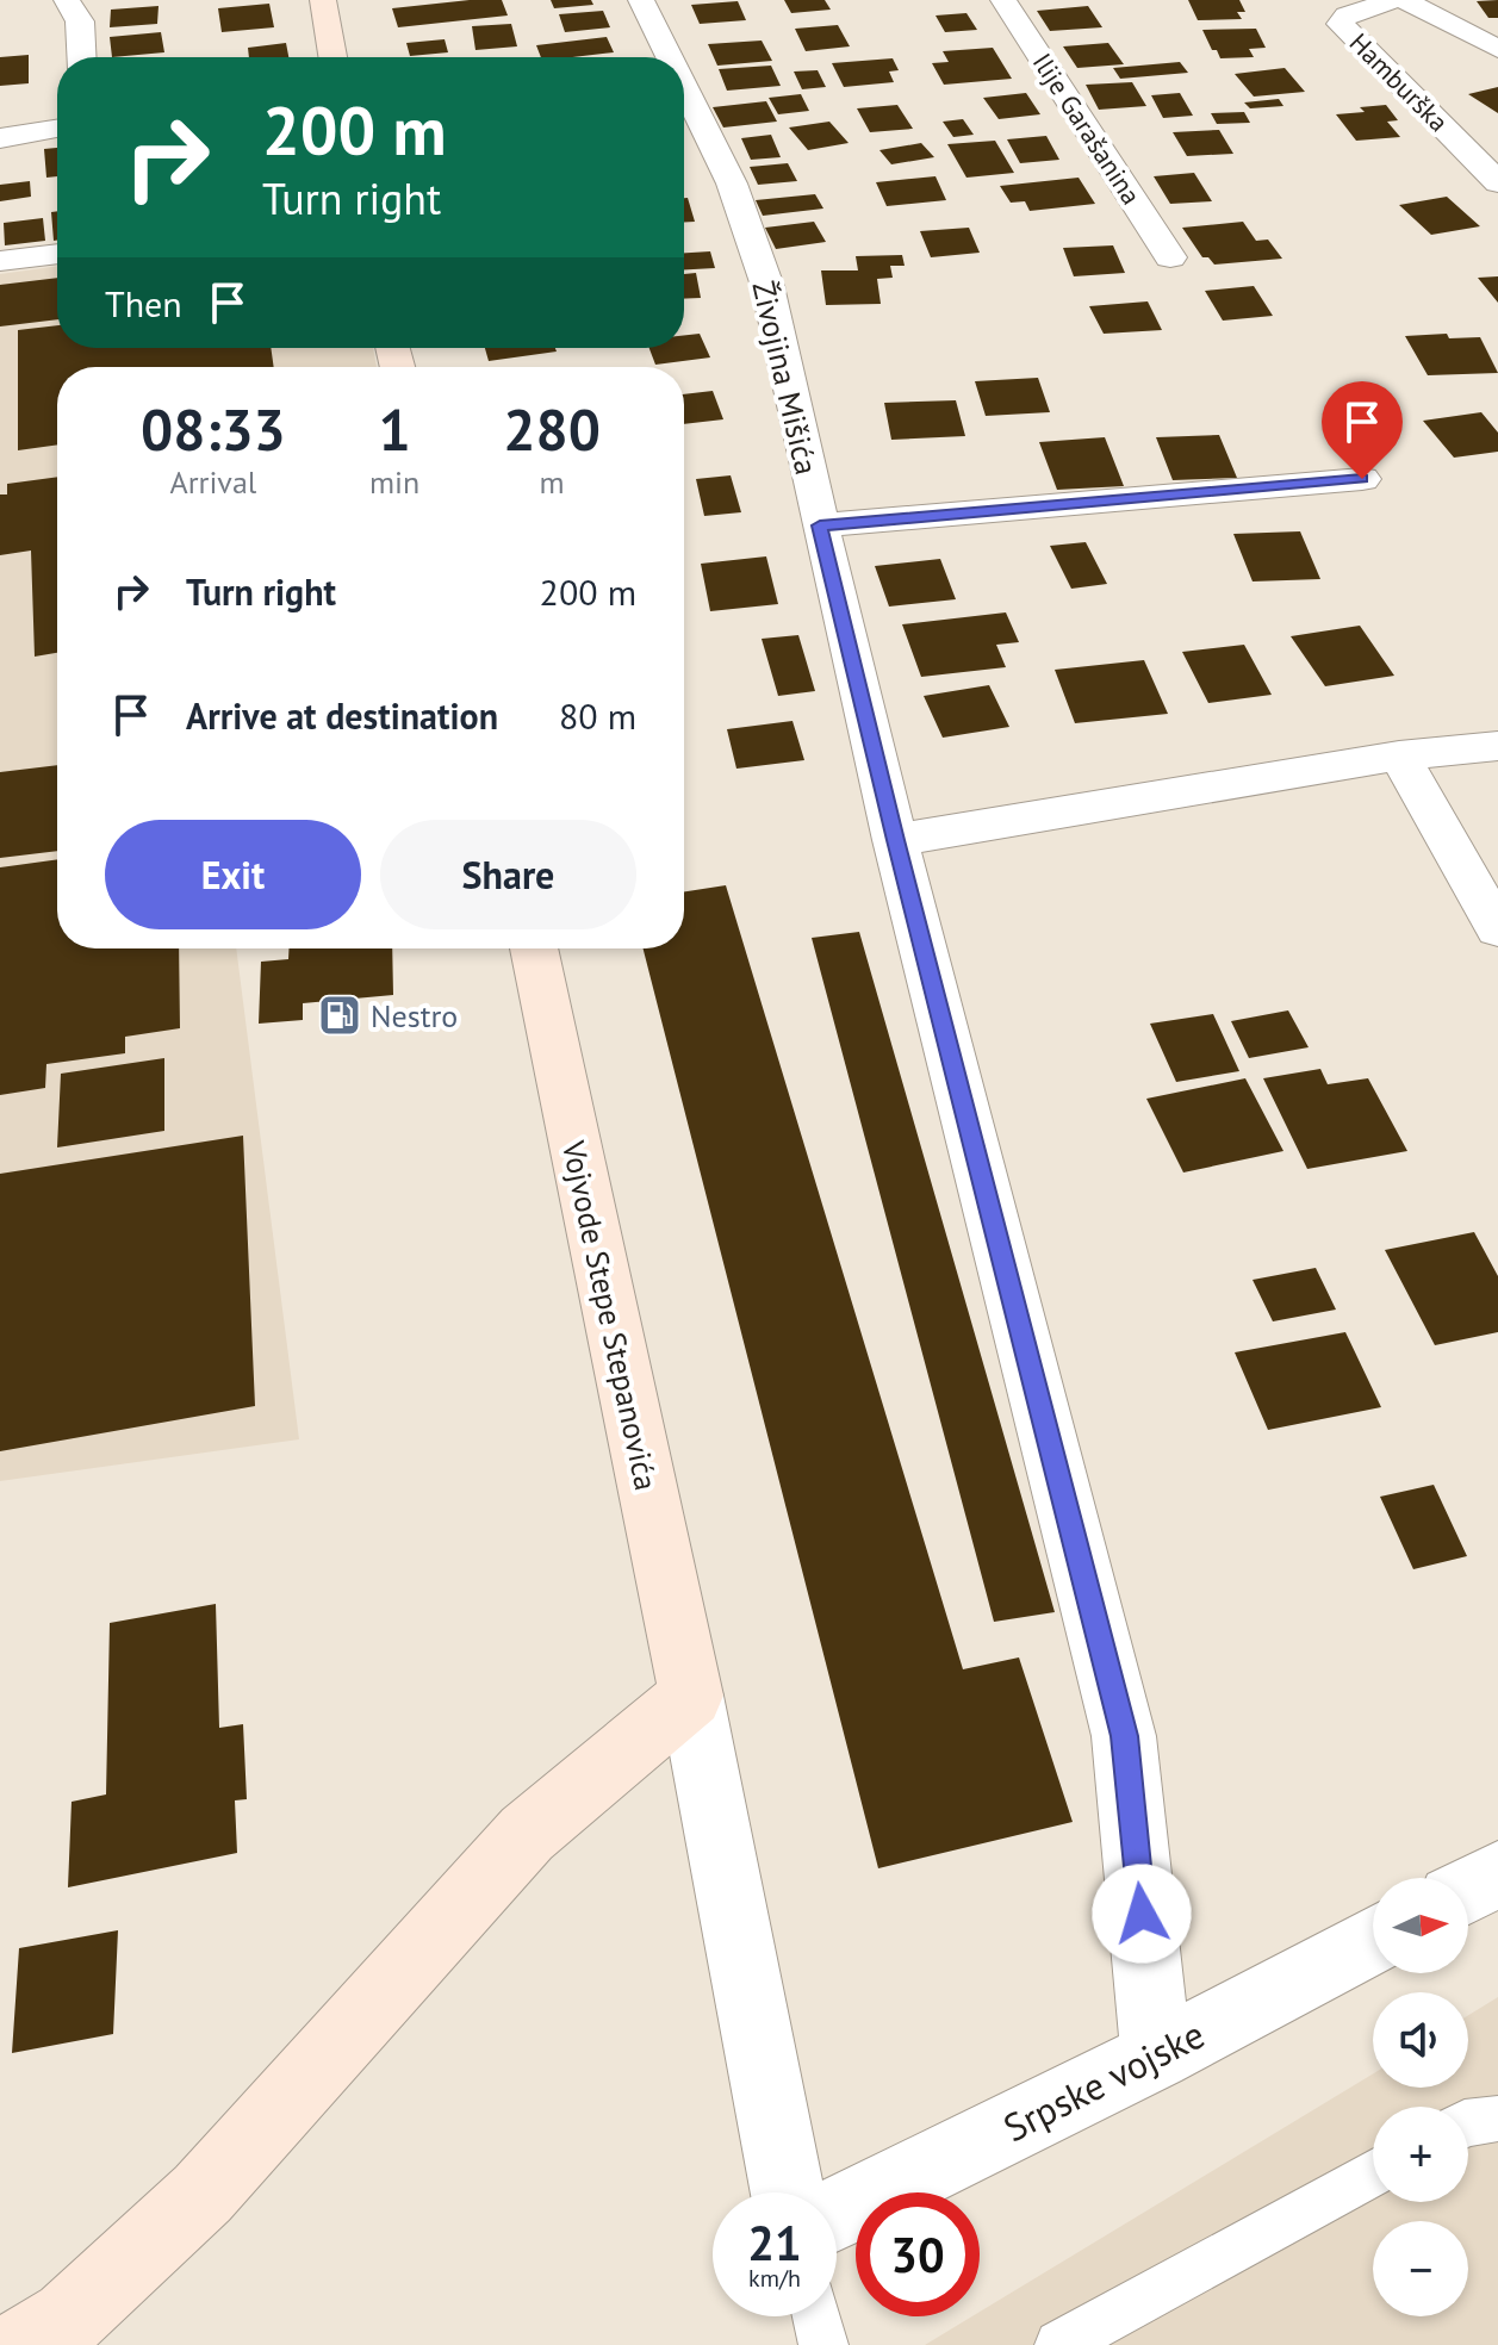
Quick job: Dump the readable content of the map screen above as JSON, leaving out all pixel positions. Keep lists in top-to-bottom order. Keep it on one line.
{"streets":{"street":["Hamburška","Ilije Garašanina","Živojina Mišića","Vojvode Stepe Stepanovića","Srpske vojske"]},"crossings":[["Živojina Mišića","Srpske vojske"]],"places":{"fuel station":["Nestro"]},"north":"right","page":{"turn":["200 m","Turn right"],"then":"Then","eta":["08:33","Arrival","1","min","280","m"],"list":[{"name":"Turn right","value":"200 m"},{"name":"Arrive at destination","value":"80 m"}],"buttons":["Exit","Share"],"map_buttons":["+","−"],"speed":"21 km/h","limit":"30"}}
